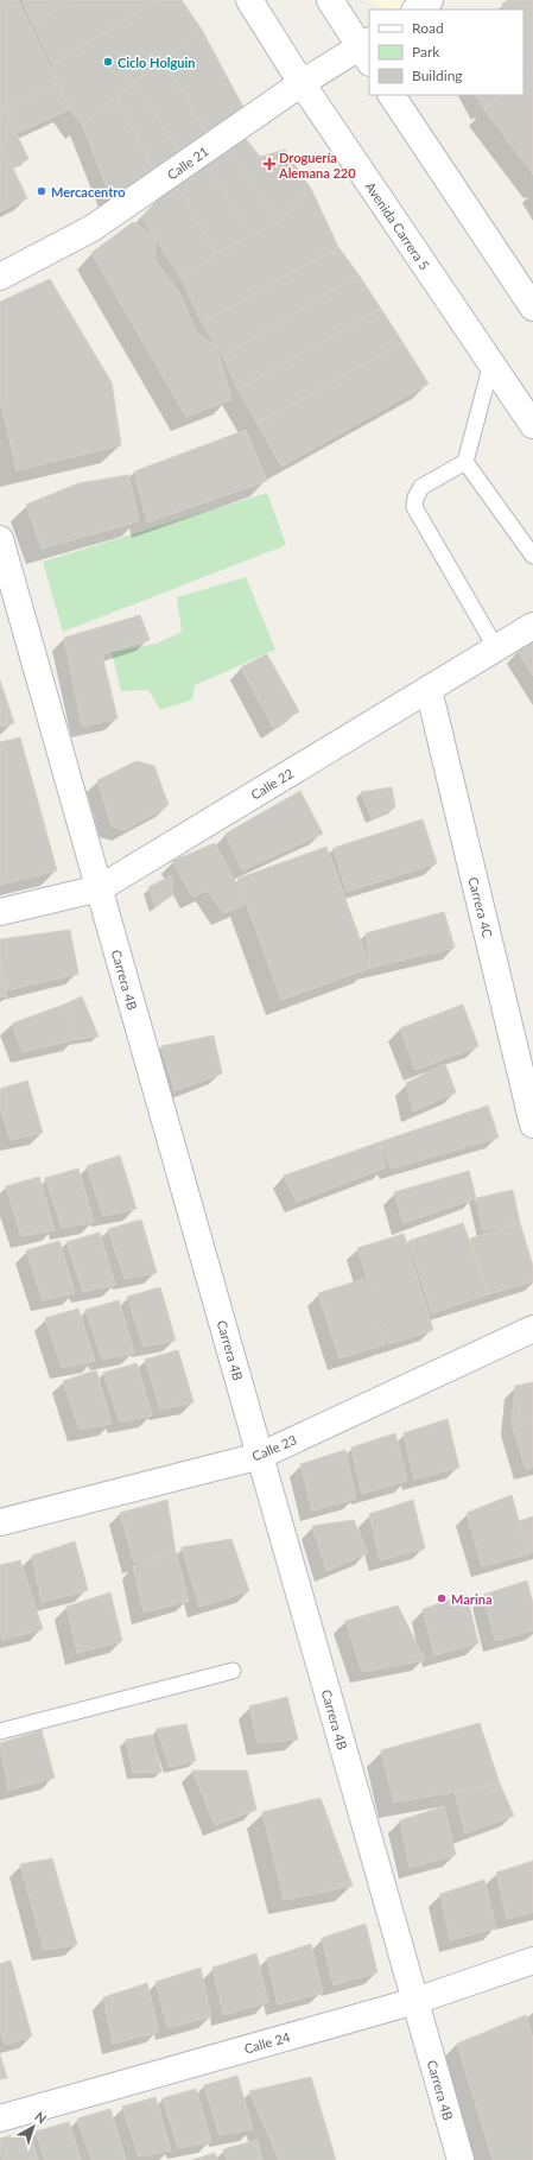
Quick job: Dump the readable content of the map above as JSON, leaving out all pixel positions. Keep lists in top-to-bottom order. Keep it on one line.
{"streets":{"street":["Calle 21","Avenida Carrera 5","Calle 22","Carrera 4C","Carrera 4B","Calle 23","Calle 24"]},"crossings":[["Calle 21","Avenida Carrera 5"],["Calle 22","Carrera 4C"],["Calle 22","Carrera 4B"],["Carrera 4B","Calle 23"],["Carrera 4B","Calle 24"]],"places":{"other":["Ciclo Holguin","Mercacentro","Marina"],"health":["Droguería Alemana 220"]},"legend":["Road","Park","Building"],"north":"top right"}
